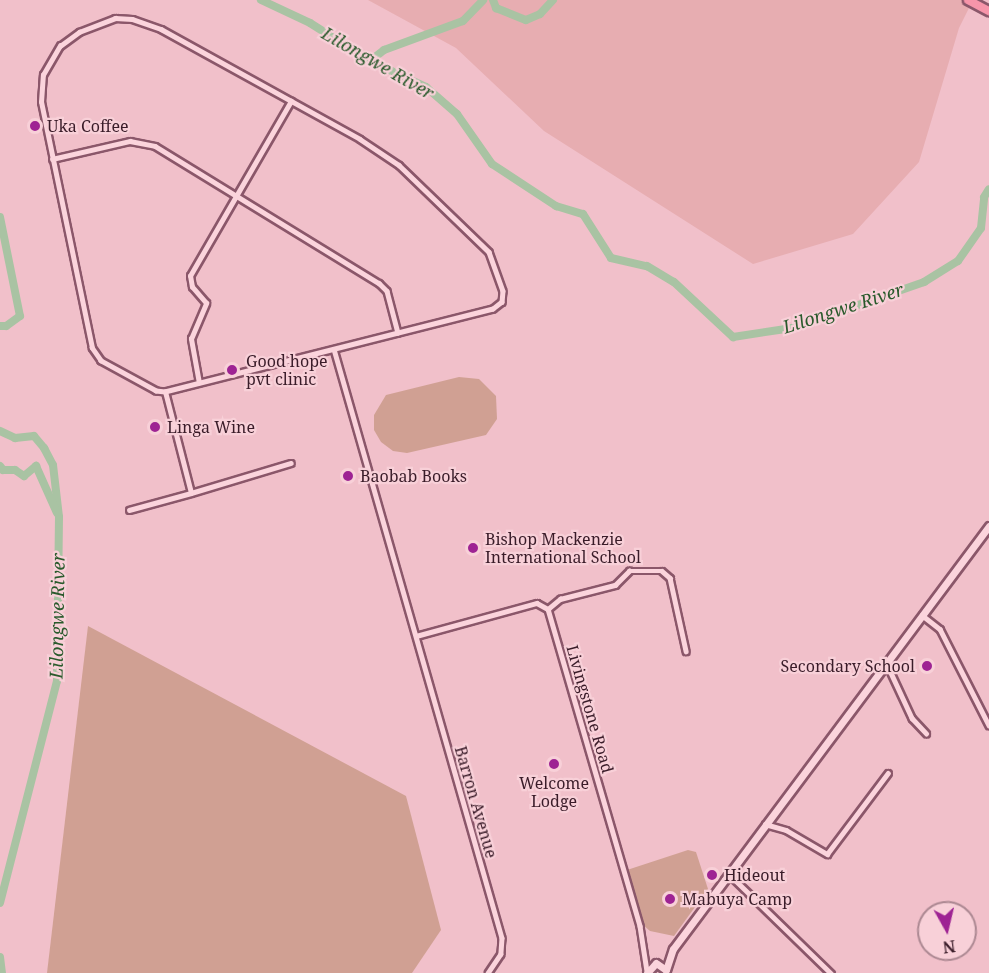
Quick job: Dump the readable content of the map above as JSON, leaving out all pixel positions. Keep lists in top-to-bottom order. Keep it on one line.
{"streets":{"street":["Livingstone Road","Barron Avenue"]},"water":["Lilongwe River"],"places":["Uka Coffee","Good hope pvt clinic","Linga Wine","Baobab Books","Bishop Mackenzie International School","Secondary School","Welcome Lodge","Hideout","Mabuya Camp"],"north":"bottom"}
